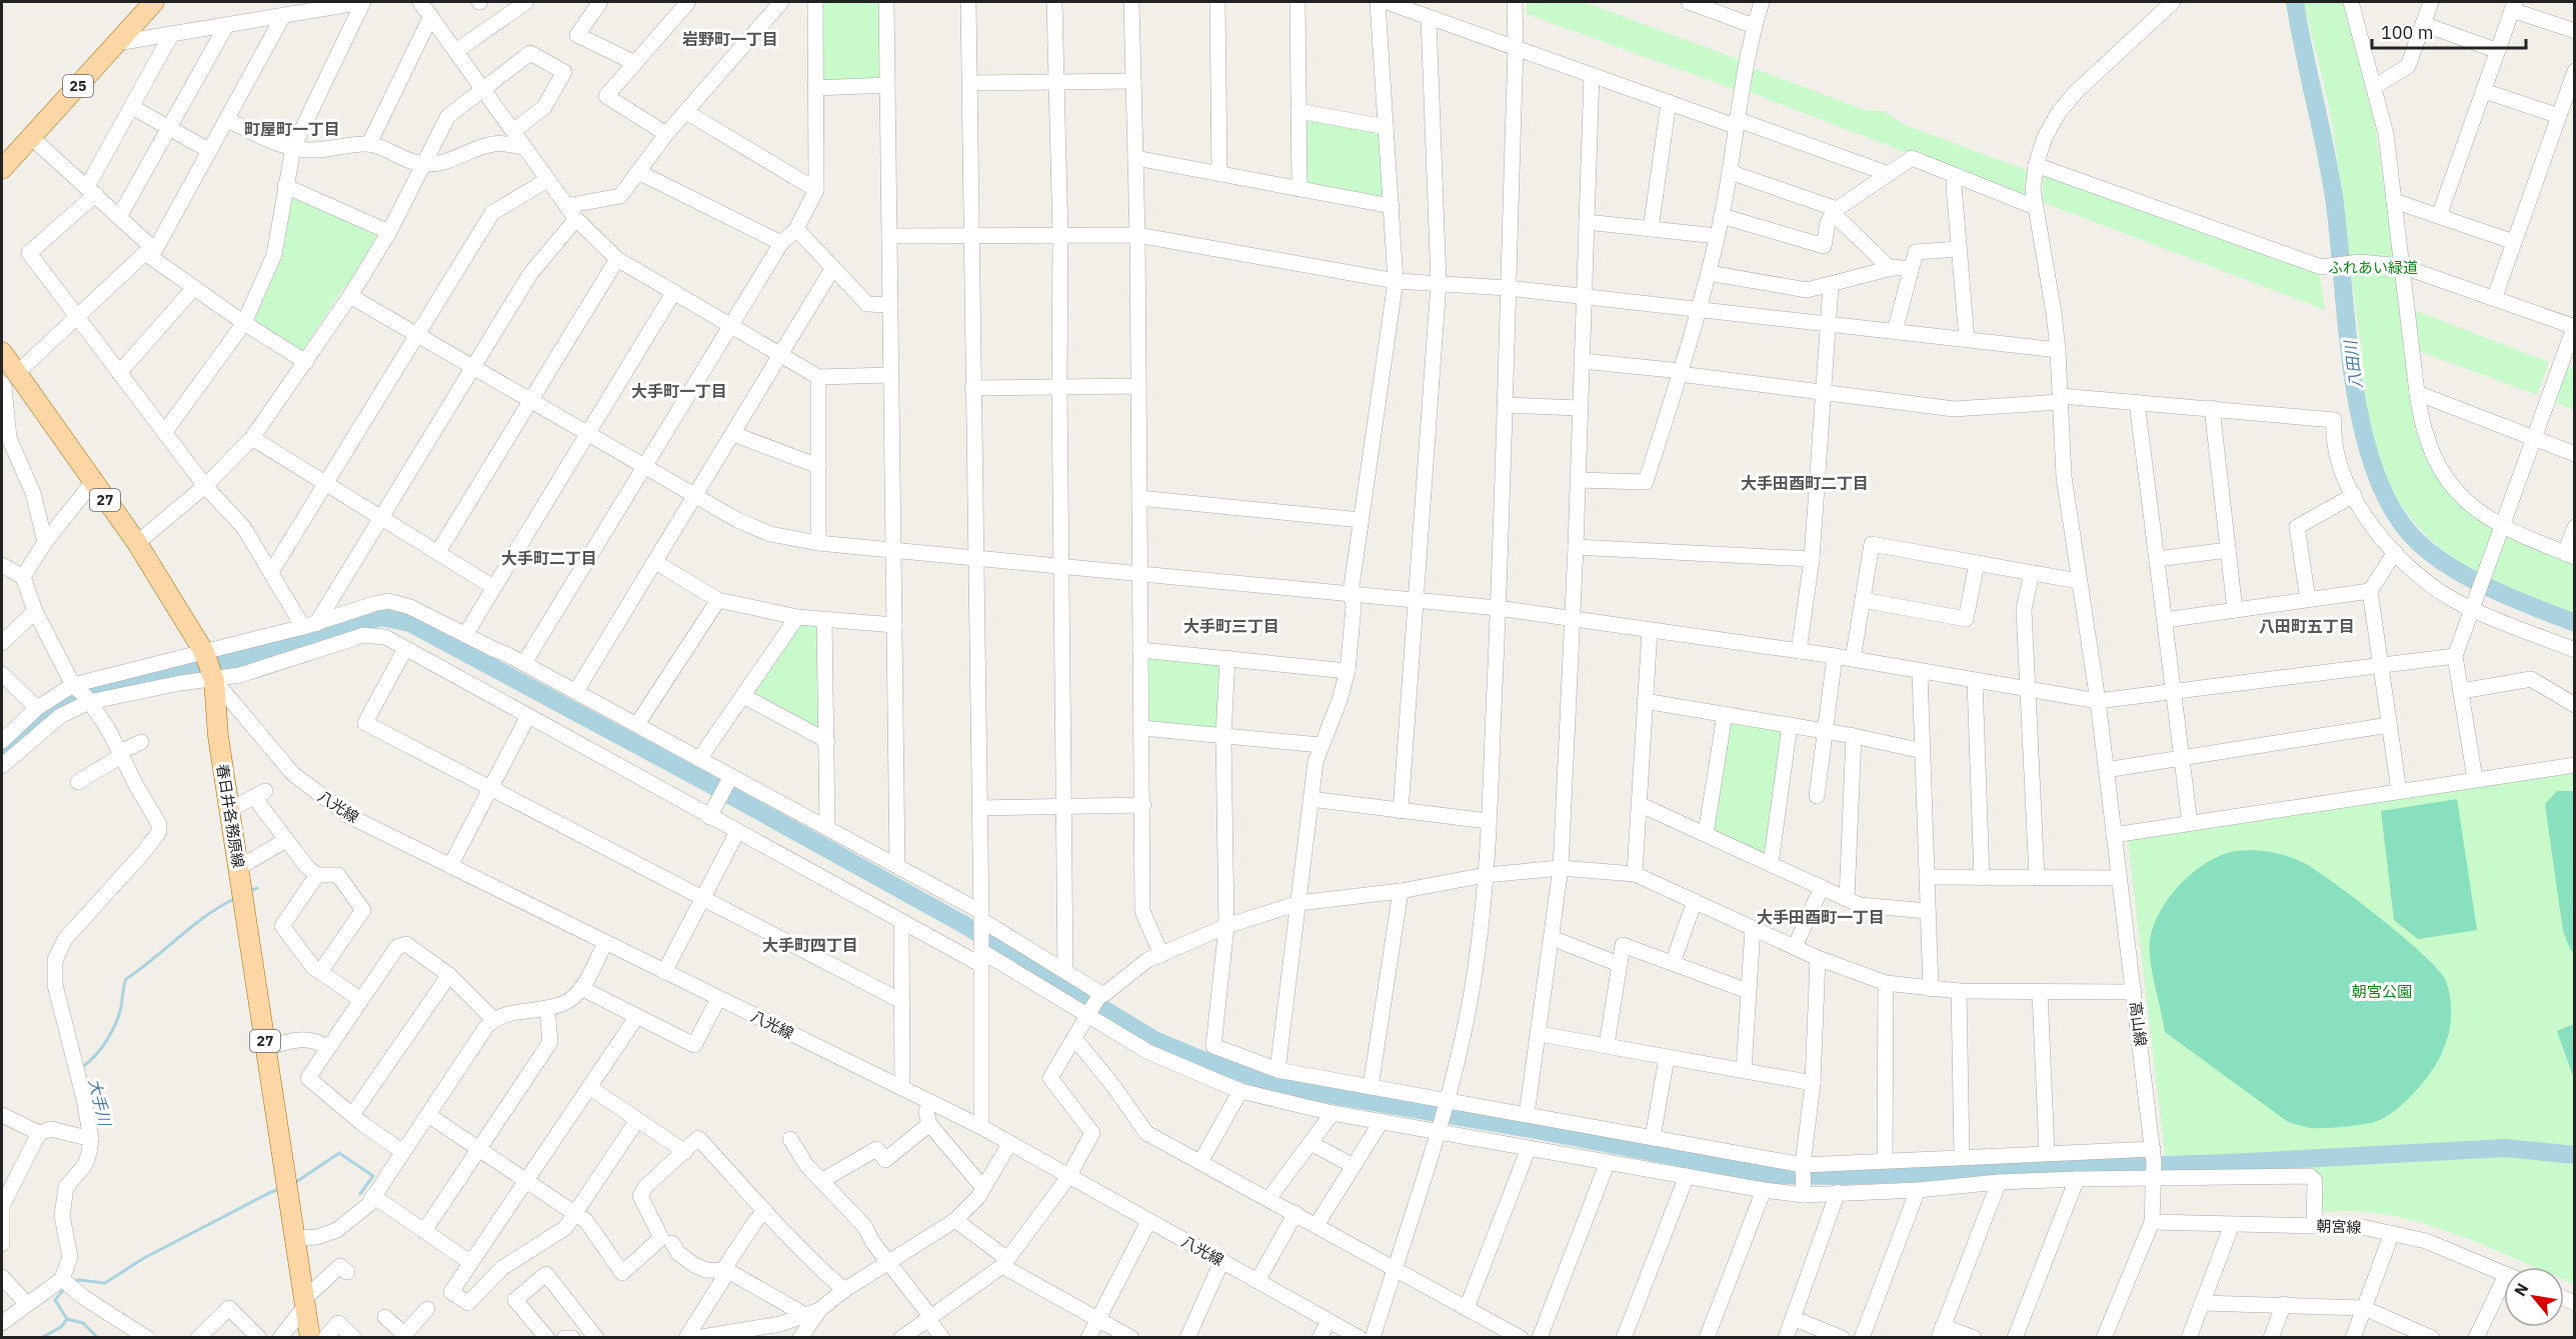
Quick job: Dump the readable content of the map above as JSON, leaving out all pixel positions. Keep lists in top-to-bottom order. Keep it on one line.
{"streets":{"main road":["25","27","春日井各務原線"],"street":["八光線","高山線","朝宮線"]},"crossings":[["八光線","春日井各務原線"],["高山線","朝宮線"]],"districts":["岩野町一丁目","町屋町一丁目","大手町一丁目","大手田酉町二丁目","大手町二丁目","大手町三丁目","八田町五丁目","大手田酉町一丁目","大手町四丁目"],"water":["八田川","大手川"],"parks":["ふれあい緑道","朝宮公園"],"scale_bar":"100 m","north":"top left"}
